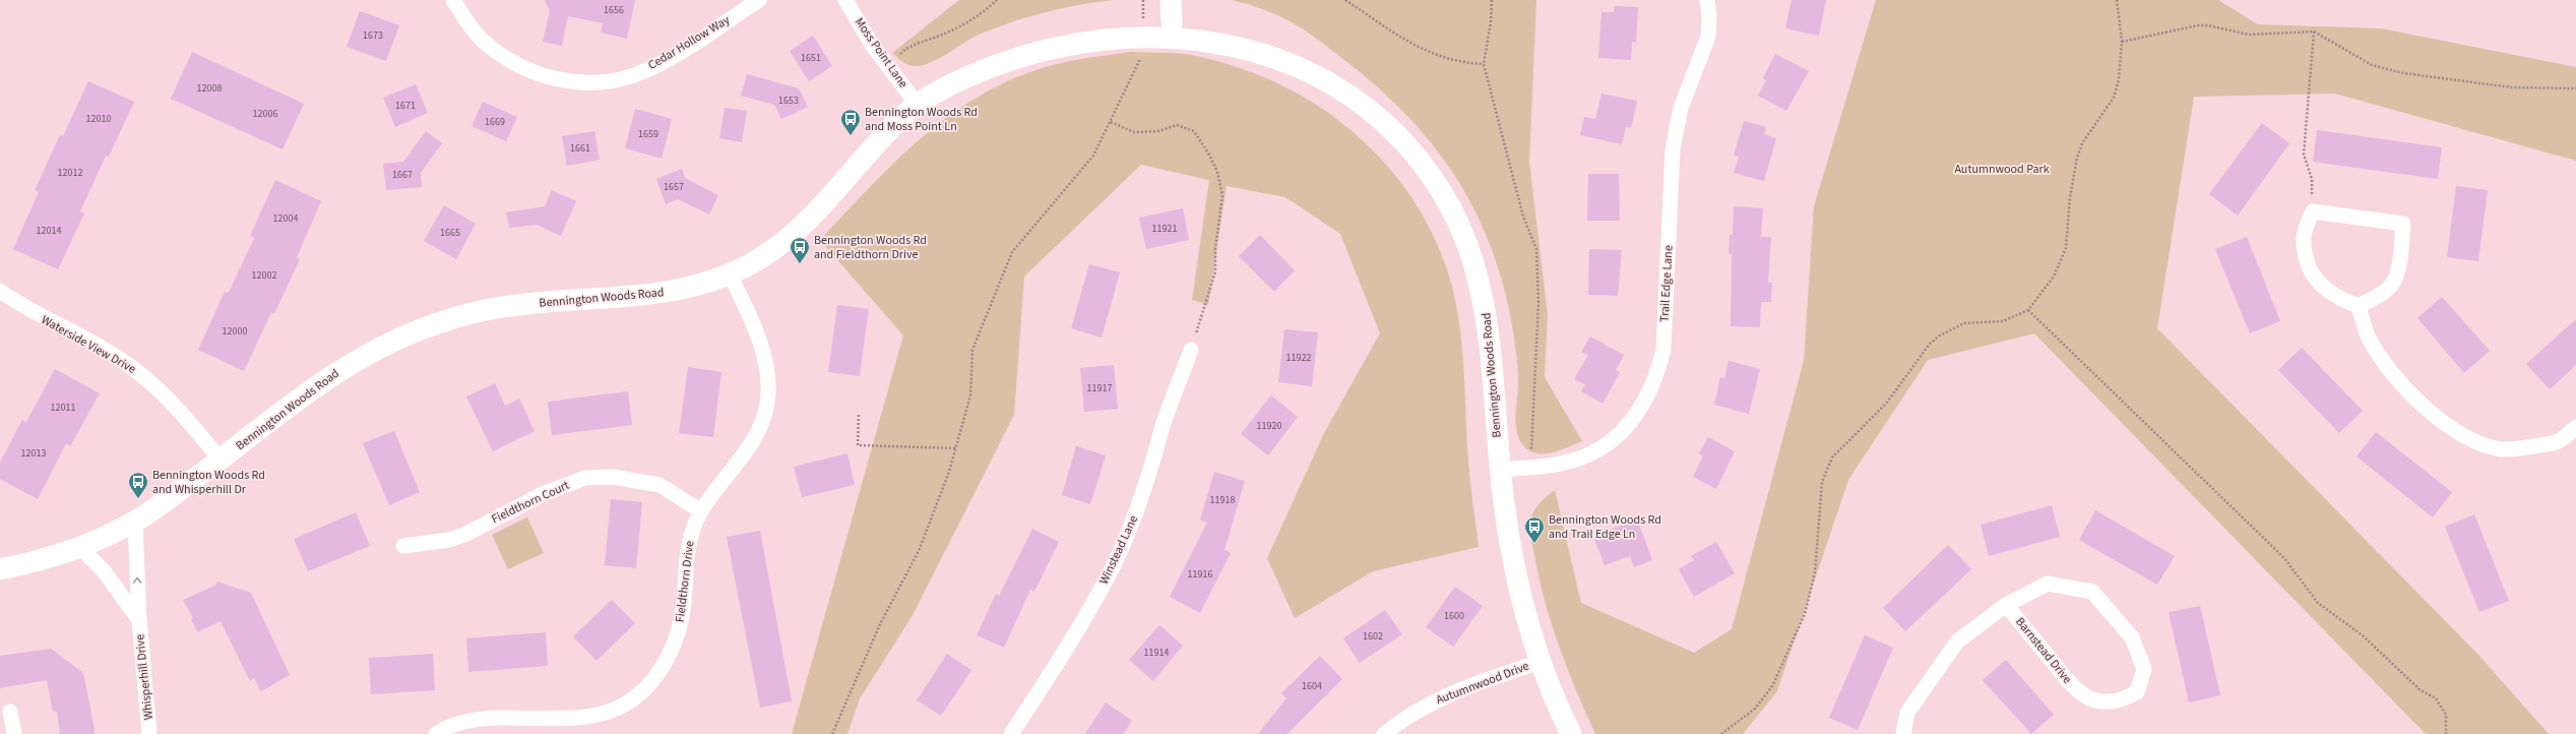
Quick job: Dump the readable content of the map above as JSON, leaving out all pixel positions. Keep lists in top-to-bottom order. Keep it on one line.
{"streets":{"street":["Cedar Hollow Way","Moss Point Lane","Trail Edge Lane","Bennington Woods Road","Waterside View Drive","Fieldthorn Court","Winstead Lane","Fieldthorn Drive","Barnstead Drive","Whisperhill Drive","Autumnwood Drive"]},"crossings":[["Moss Point Lane","Bennington Woods Road"],["Trail Edge Lane","Bennington Woods Road"],["Bennington Woods Road","Waterside View Drive"],["Bennington Woods Road","Fieldthorn Drive"],["Bennington Woods Road","Whisperhill Drive"],["Bennington Woods Road","Autumnwood Drive"],["Fieldthorn Court","Fieldthorn Drive"]],"parks":["Autumnwood Park"],"places":{"bus stop":["Bennington Woods Rd and Moss Point Ln","Bennington Woods Rd and Fieldthorn Drive","Bennington Woods Rd and Whisperhill Dr","Bennington Woods Rd and Trail Edge Ln"]},"house_numbers":["1656","1673","1651","12008","1653","1671","12006","12010","1669","1659","1661","12012","1667","1657","12004","11921","12014","1665","12002","12000","11922","11917","12011","11920","12013","11918","11916","1600","1602","11914","1604"]}
